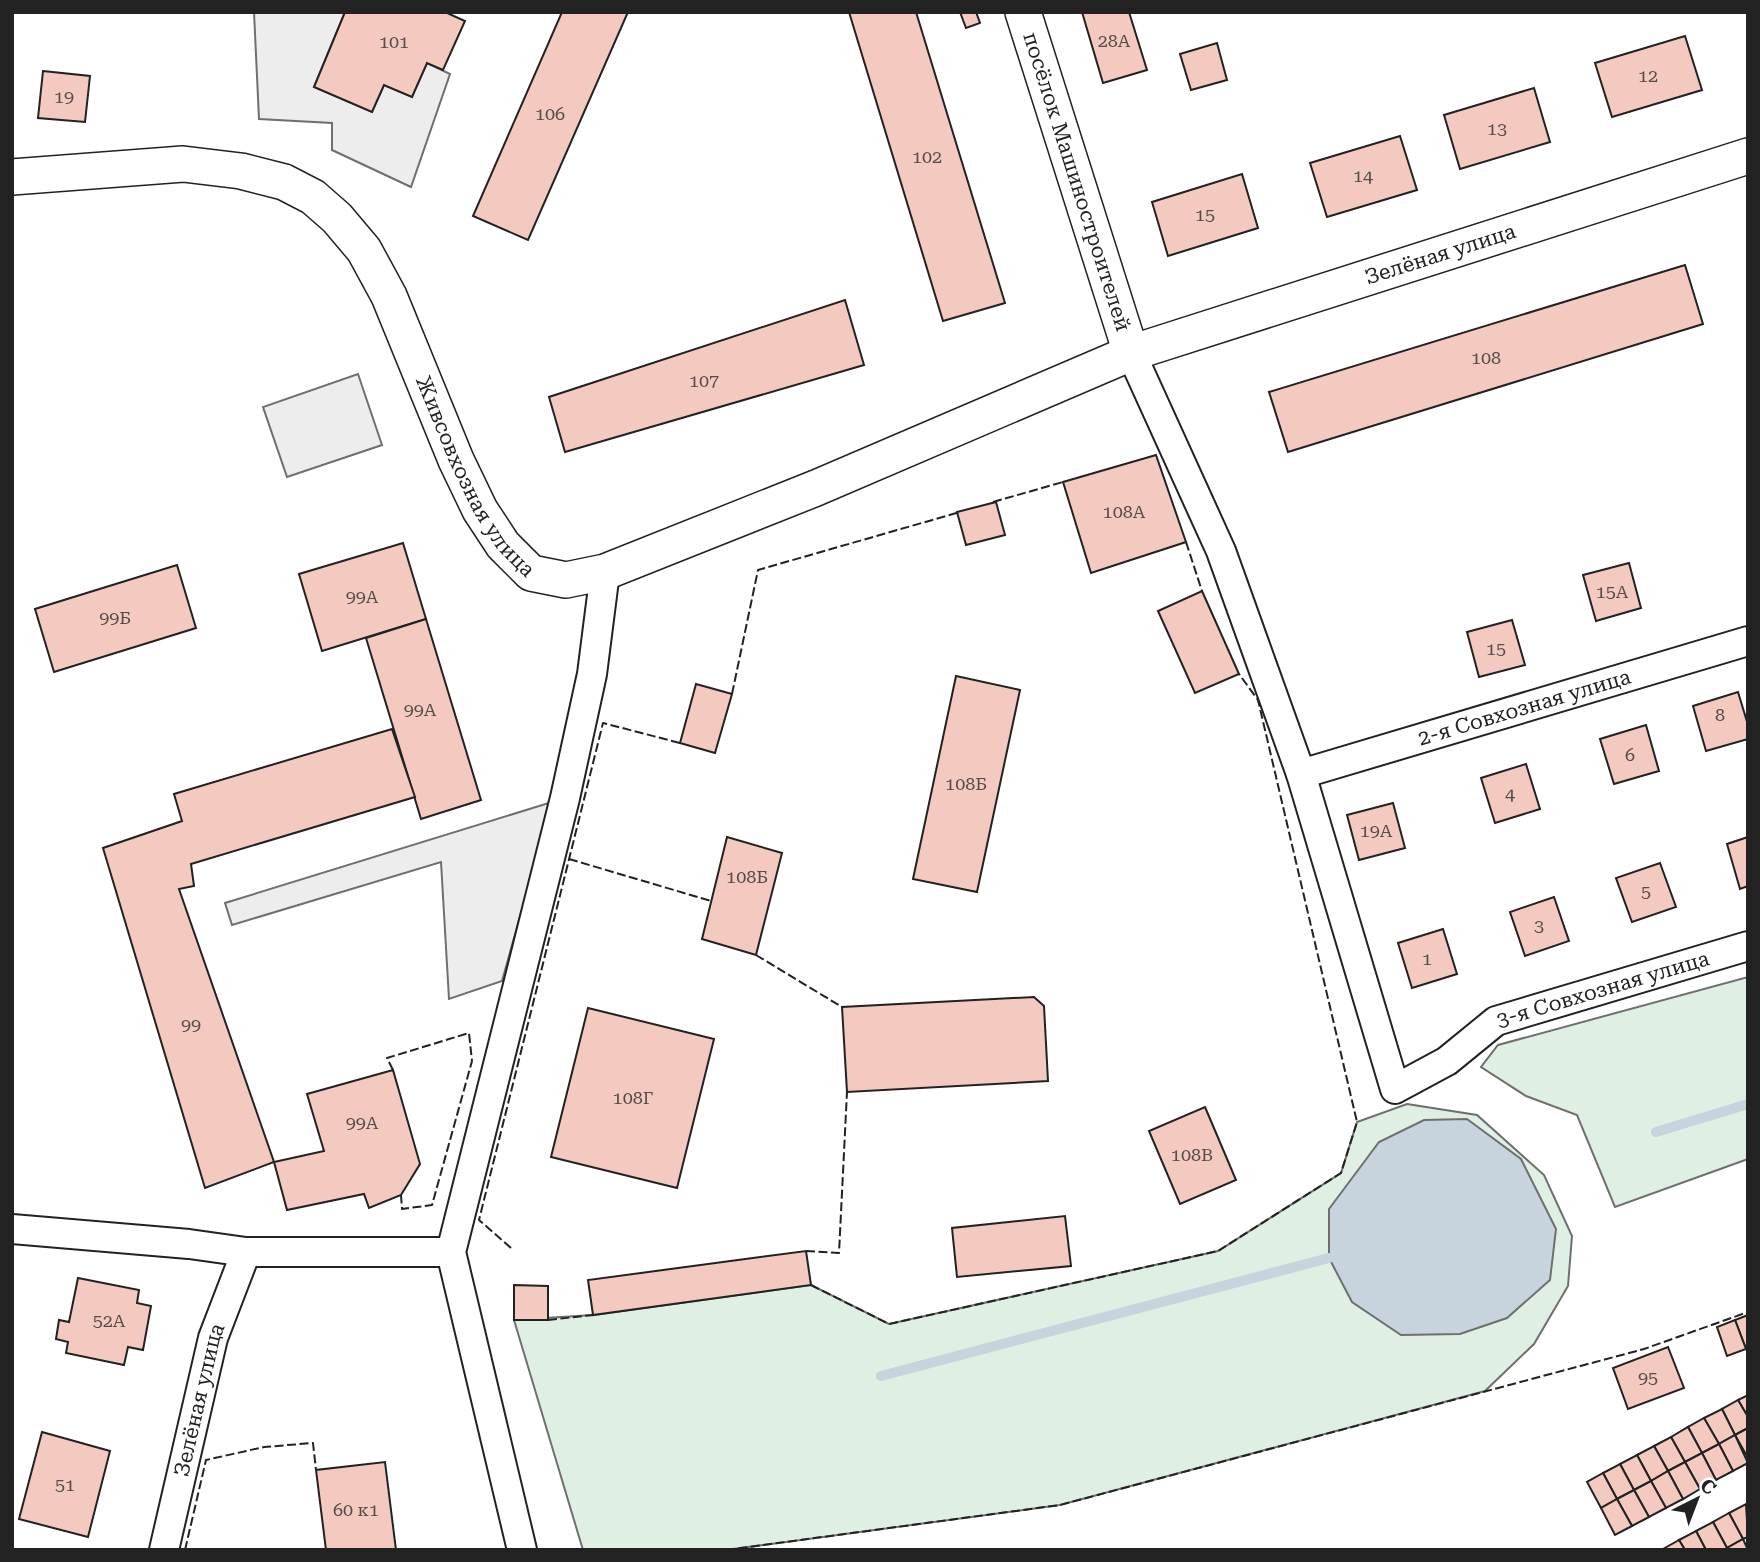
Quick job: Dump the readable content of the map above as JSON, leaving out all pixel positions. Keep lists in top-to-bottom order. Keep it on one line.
{"streets":{"street":["посёлок Машиностроителей","Зелёная улица","Живсовхозная улица","2-я Совхозная улица","3-я Совхозная улица"]},"crossings":[["посёлок Машиностроителей","Зелёная улица"],["посёлок Машиностроителей","Живсовхозная улица"],["Зелёная улица","Живсовхозная улица"],["2-я Совхозная улица","3-я Совхозная улица"]],"house_numbers":["28А","101","12","19","106","13","102","14","15","108","107","108А","15А","99А","99Б","15","99А","8","6","108Б","4","19А","108Б","5","3","1","99","108Г","99А","108В","52А","95","51","60 к1"],"north":"top right"}
